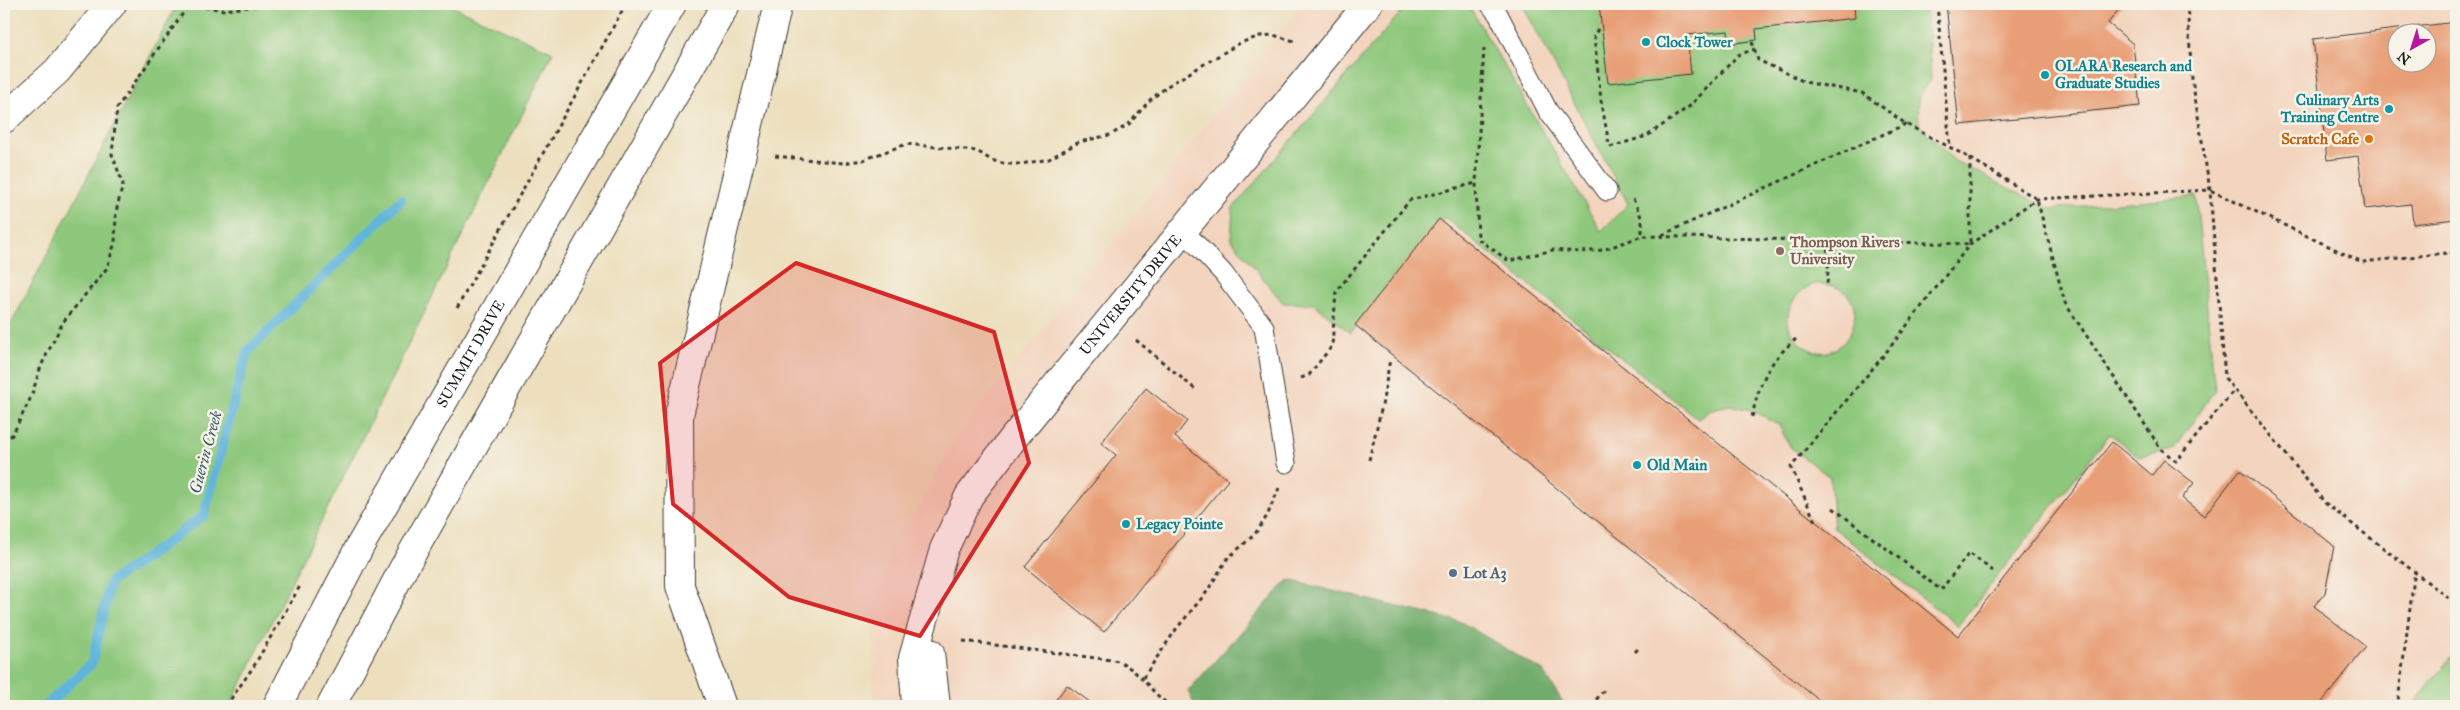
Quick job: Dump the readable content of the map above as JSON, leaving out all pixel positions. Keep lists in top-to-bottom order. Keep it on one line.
{"streets":{"main road":["UNIVERSITY DRIVE","SUMMIT DRIVE"]},"water":["Guerin Creek"],"places":["Clock Tower","OLARA Research and Graduate Studies","Culinary Arts Training Centre","Scratch Cafe","Thompson Rivers University","Old Main","Legacy Pointe","Lot A3"],"north":"bottom left"}
